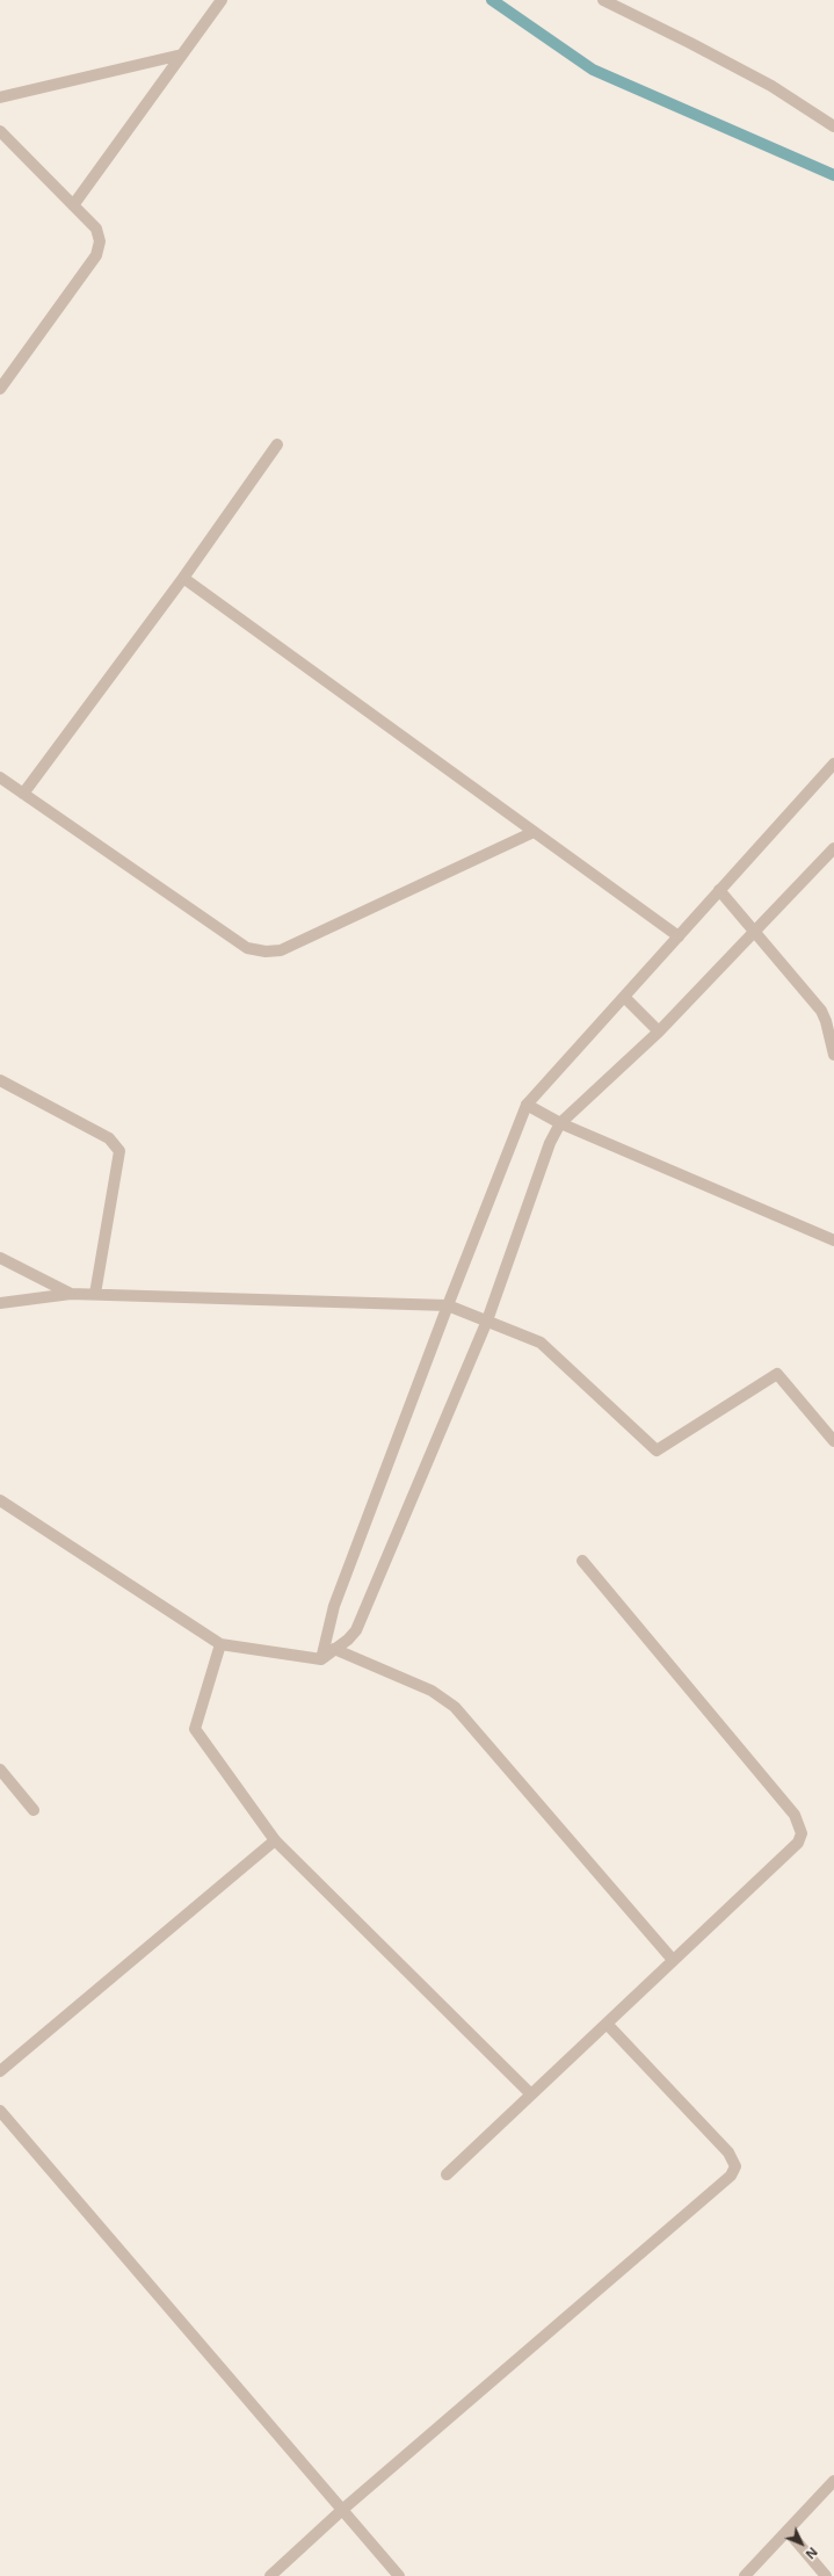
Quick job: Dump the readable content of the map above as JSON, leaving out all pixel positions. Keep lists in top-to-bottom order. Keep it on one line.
{"north":"bottom right"}
